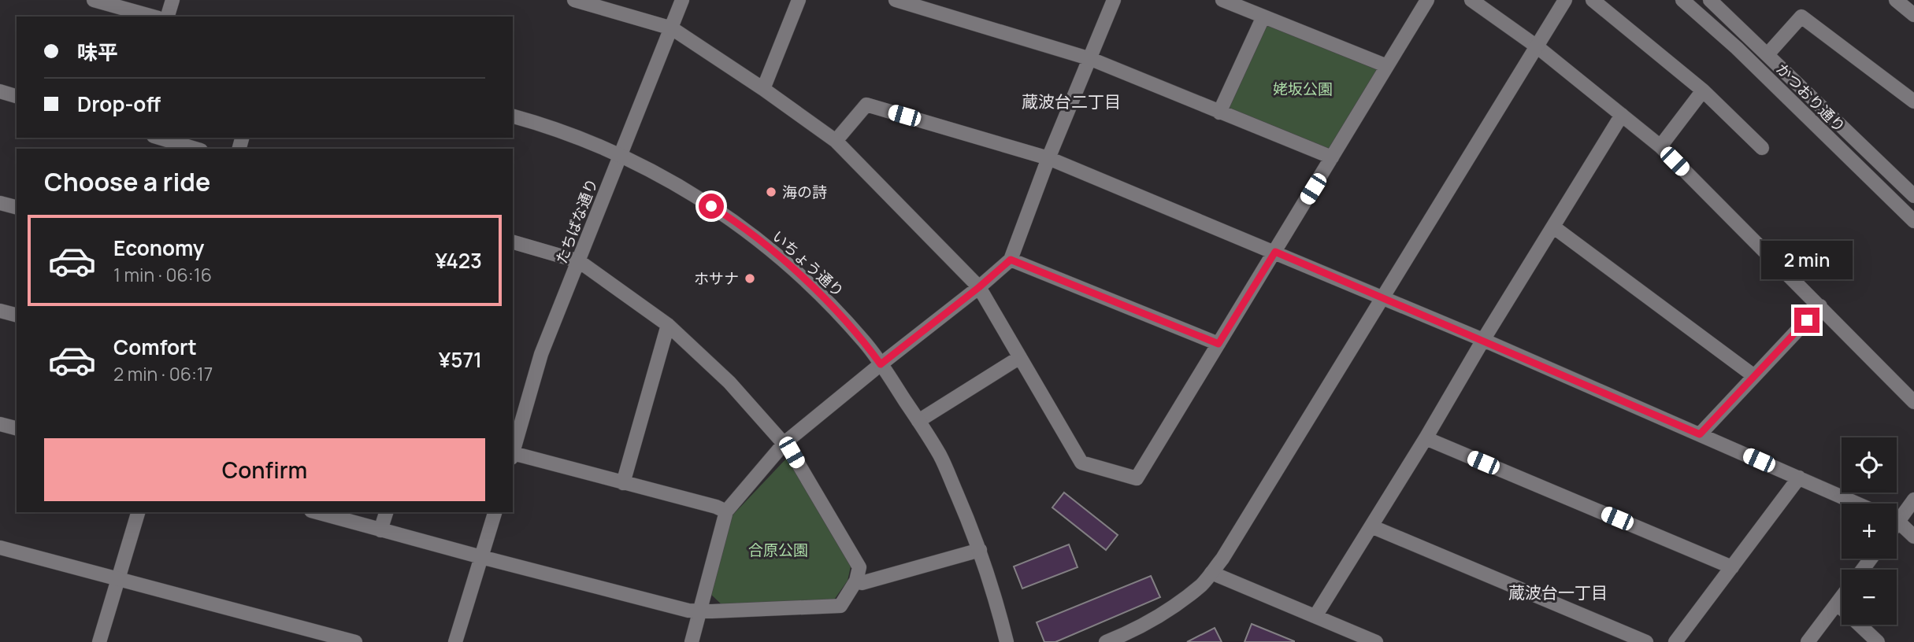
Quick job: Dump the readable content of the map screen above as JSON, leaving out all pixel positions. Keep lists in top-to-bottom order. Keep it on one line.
{"streets":{"street":["かつおり通り","たちばな通り","いちょう通り"]},"crossings":[["たちばな通り","いちょう通り"]],"districts":["蔵波台二丁目","蔵波台一丁目"],"parks":["姥坂公園","合原公園"],"places":["海の詩","ホサナ"],"page":{"banner":["味平","Drop-off"],"heading":"Choose a ride","list":[{"name":"Economy","note":"1 min · 06:16","value":"¥423"},{"name":"Comfort","note":"2 min · 06:17","value":"¥571"}],"bubble":"2 min","buttons":"Confirm","map_buttons":["+","−"]}}
